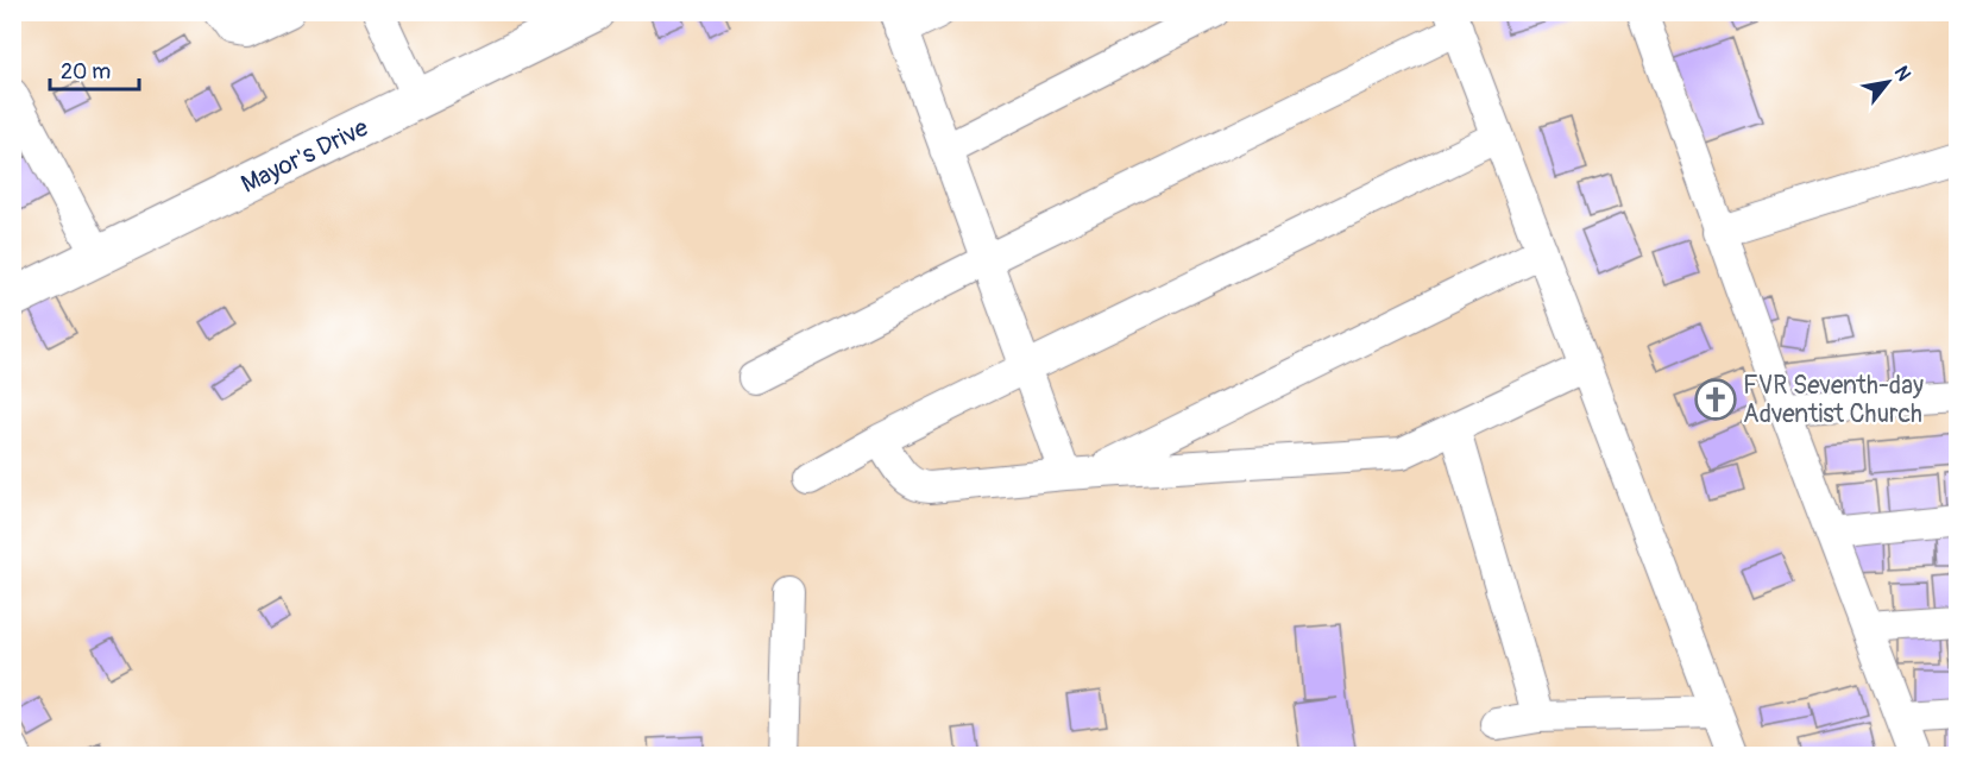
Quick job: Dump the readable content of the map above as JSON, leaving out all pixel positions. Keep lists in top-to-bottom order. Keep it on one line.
{"streets":{"street":["Mayor's Drive"]},"places":{"church":["FVR Seventh-day Adventist Church"]},"scale_bar":"20 m","north":"top right"}
